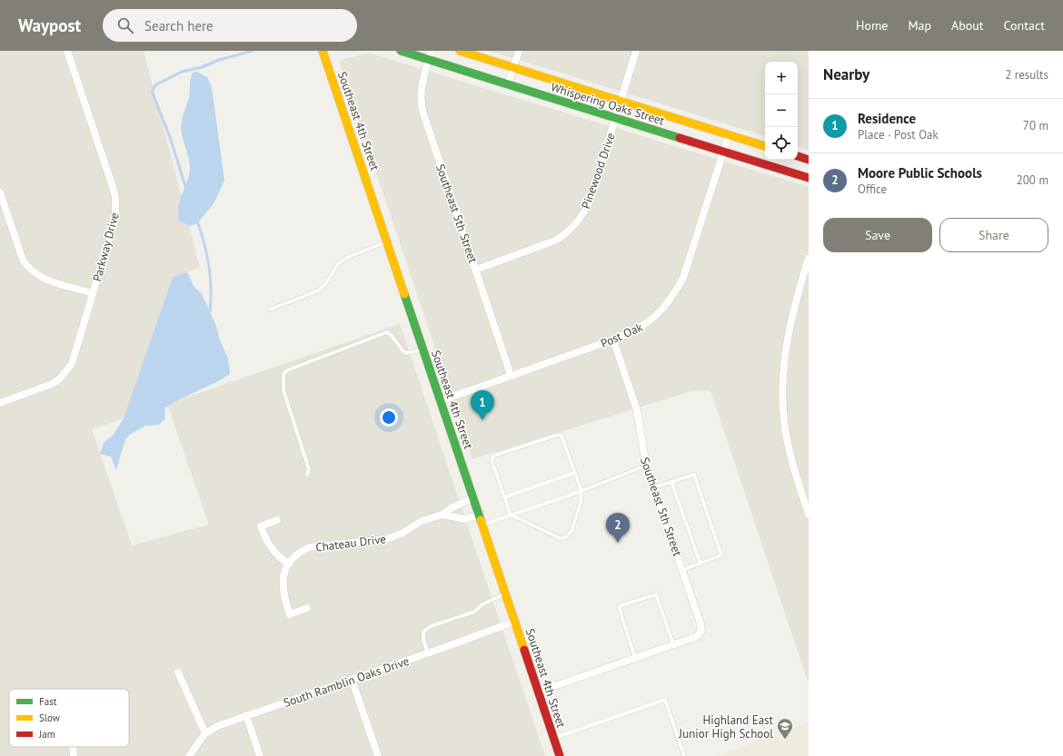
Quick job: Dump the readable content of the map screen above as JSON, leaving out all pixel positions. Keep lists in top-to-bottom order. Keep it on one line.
{"streets":{"street":["Whispering Oaks Street","Southeast 4th Street","Pinewood Drive","Southeast 5th Street","Parkway Drive","Post Oak","Chateau Drive","South Ramblin Oaks Drive"]},"crossings":[["Whispering Oaks Street","Pinewood Drive"],["Whispering Oaks Street","Southeast 5th Street"],["Whispering Oaks Street","Post Oak"],["Southeast 4th Street","Post Oak"],["Southeast 4th Street","Chateau Drive"],["Southeast 4th Street","South Ramblin Oaks Drive"],["Pinewood Drive","Southeast 5th Street"],["Southeast 5th Street","Post Oak"]],"places":{"school or university":["Highland East Junior High School"]},"legend":["Fast","Slow","Jam"],"page":{"header":"Waypost","search":"Search here","nav":["Home","Map","About","Contact"],"heading":["Nearby","2 results"],"map_buttons":["+","−"],"list":[{"mark":"1","name":"Residence","note":"Place · Post Oak","value":"70 m"},{"mark":"2","name":"Moore Public Schools","note":"Office","value":"200 m"}],"buttons":["Save","Share"],"pins":["1","2"]}}
